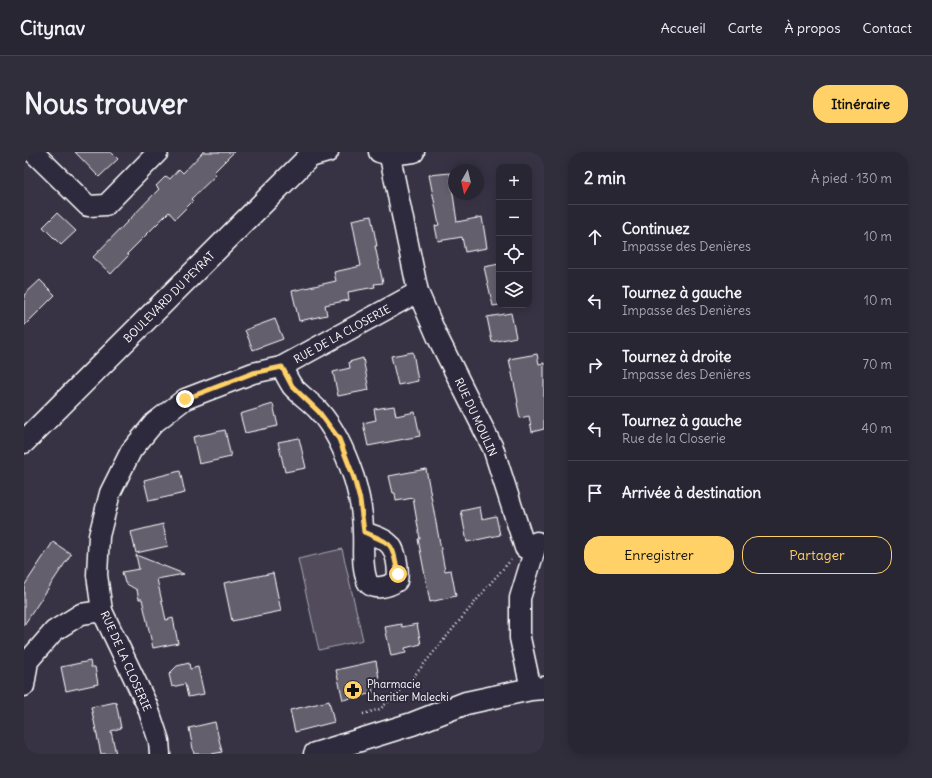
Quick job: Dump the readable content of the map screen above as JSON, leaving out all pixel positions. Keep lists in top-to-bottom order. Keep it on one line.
{"streets":{"main road":["BOULEVARD DU PEYRAT"],"street":["RUE DE LA CLOSERIE","RUE DU MOULIN"]},"crossings":[["RUE DE LA CLOSERIE","RUE DU MOULIN"]],"places":{"pharmacy":["Pharmacie Lheritier Malecki"]},"north":"bottom","page":{"header":"Citynav","nav":["Accueil","Carte","À propos","Contact"],"buttons":["Itinéraire",["Enregistrer","Partager"]],"title":"Nous trouver","heading":["2 min","À pied · 130 m"],"map_buttons":["+","−"],"list":[["Continuez","Impasse des Denières","10 m"],["Tournez à gauche","Impasse des Denières","10 m"],["Tournez à droite","Impasse des Denières","70 m"],["Tournez à gauche","Rue de la Closerie","40 m"],"Arrivée à destination"]}}
